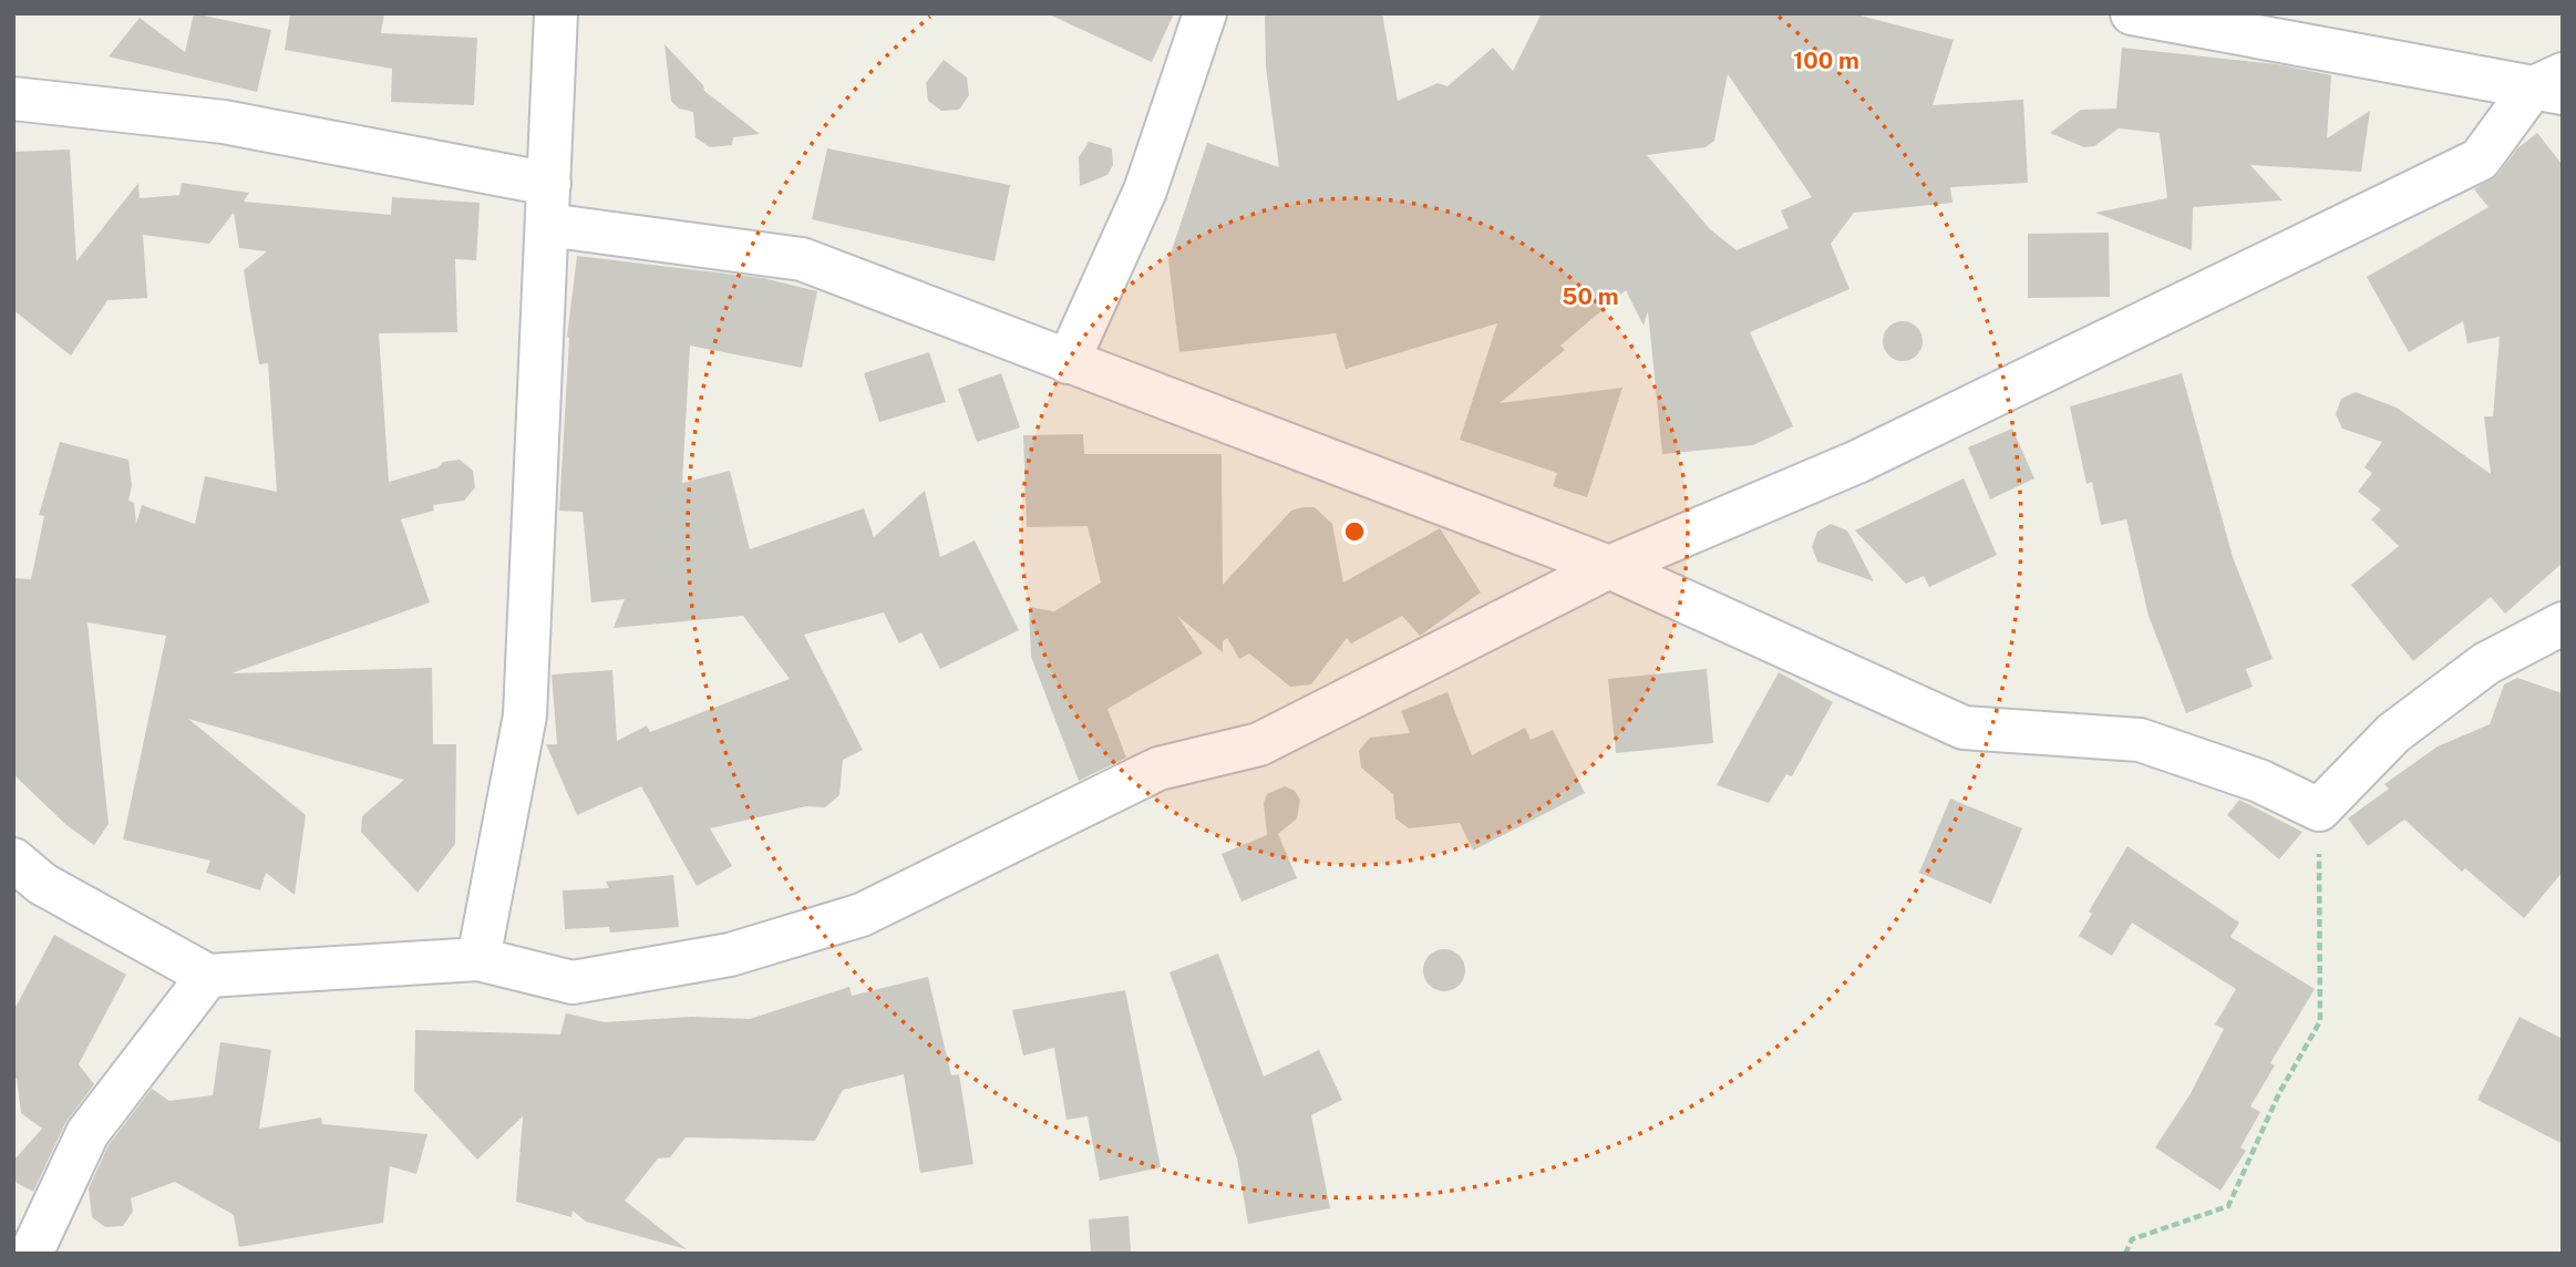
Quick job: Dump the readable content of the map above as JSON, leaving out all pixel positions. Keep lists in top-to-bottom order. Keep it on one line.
{"rings":["100 m","50 m"]}
